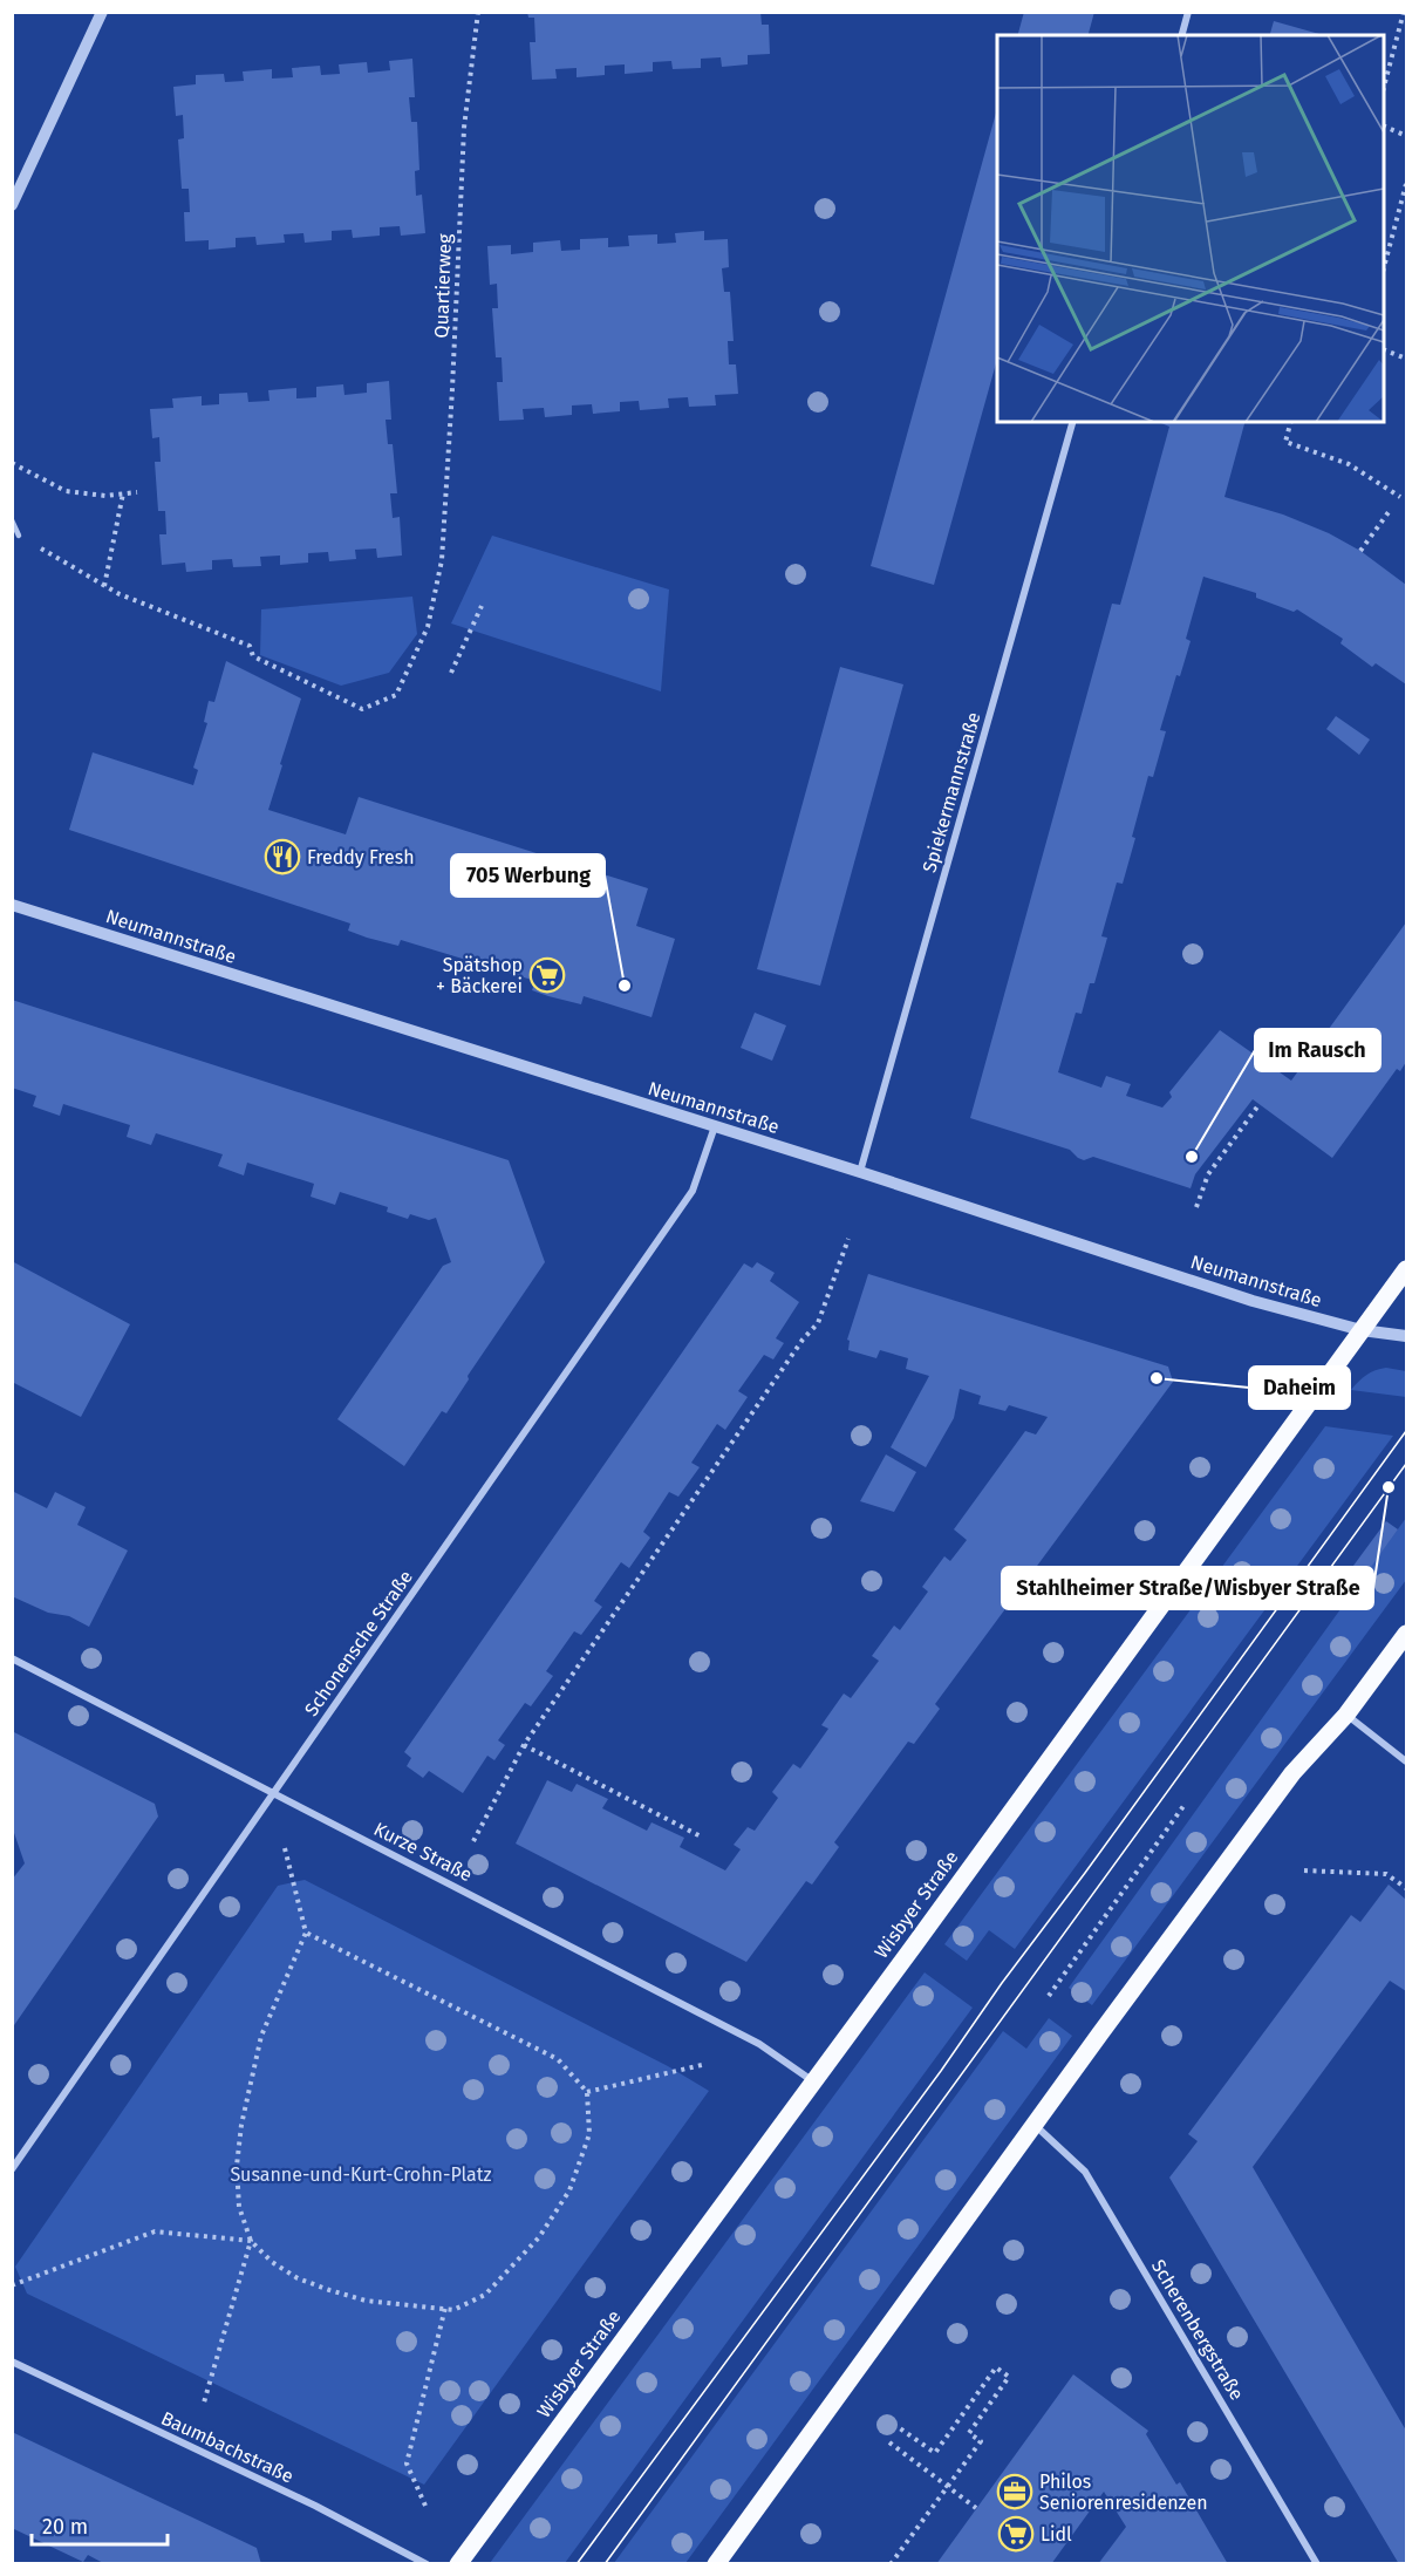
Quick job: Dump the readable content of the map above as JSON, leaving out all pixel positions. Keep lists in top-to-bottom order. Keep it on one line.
{"streets":{"main road":["Wisbyer Straße"],"street":["Spiekermannstraße","Neumannstraße","Schonensche Straße","Kurze Straße","Scherenbergstraße","Baumbachstraße"],"path":["Quartierweg"]},"crossings":[["Spiekermannstraße","Neumannstraße"],["Neumannstraße","Schonensche Straße"],["Neumannstraße","Wisbyer Straße"],["Schonensche Straße","Kurze Straße"],["Kurze Straße","Wisbyer Straße"]],"parks":["Susanne-und-Kurt-Crohn-Platz"],"places":{"restaurant":["Freddy Fresh"],"supermarket":["Spätshop + Bäckerei","Lidl"],"other":["705 Werbung","Im Rausch","Daheim","Stahlheimer Straße/Wisbyer Straße"],"office":["Philos Seniorenresidenzen"]},"scale_bar":"20 m"}
